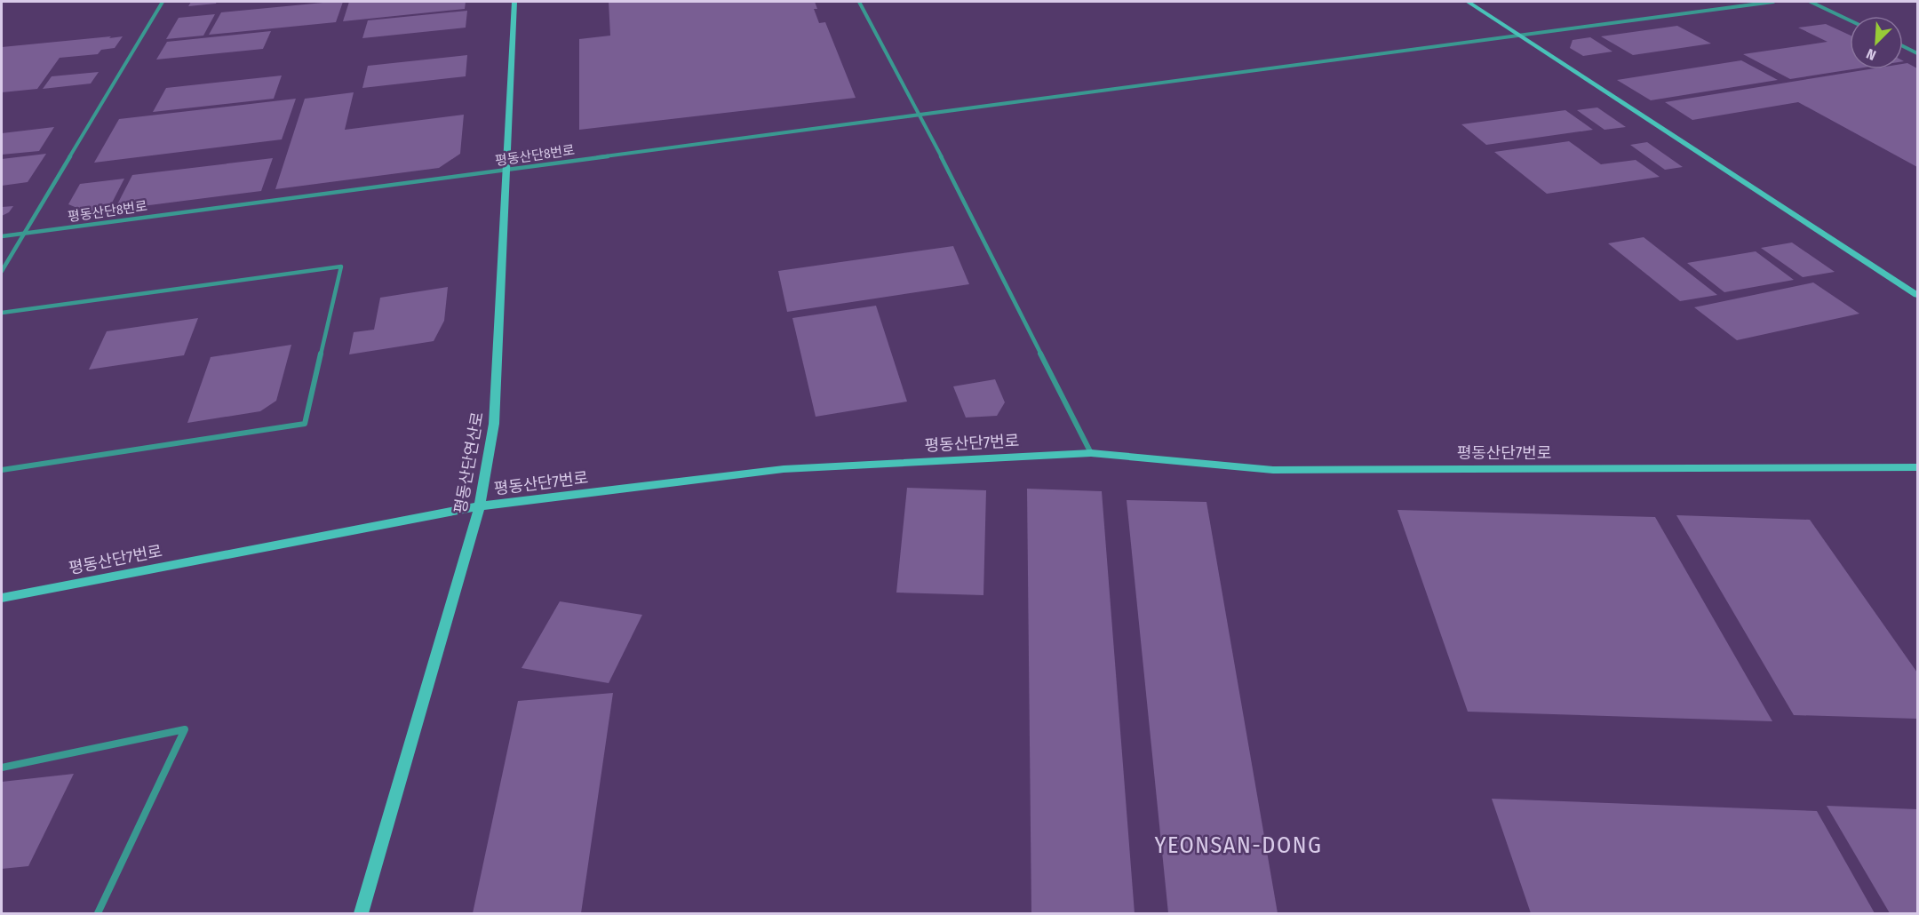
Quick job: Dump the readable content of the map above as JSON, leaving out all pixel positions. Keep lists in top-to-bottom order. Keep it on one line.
{"streets":{"street":["평동산단8번로","평동산단7번로","평동산단연산로"]},"crossings":[["평동산단8번로","평동산단연산로"],["평동산단7번로","평동산단연산로"]],"districts":["YEONSAN-DONG"],"north":"bottom left"}
